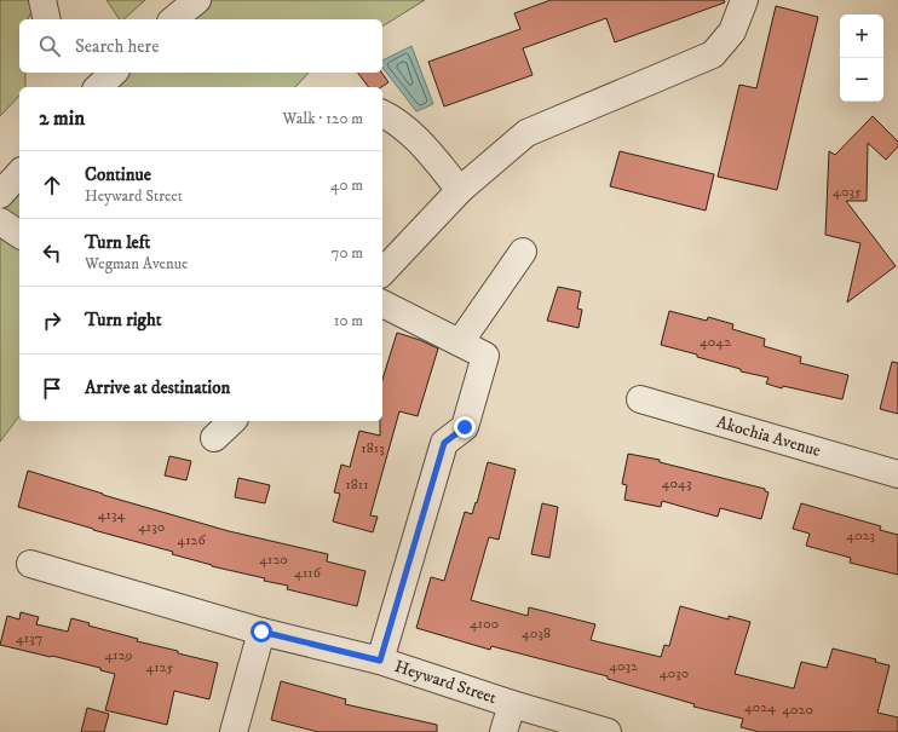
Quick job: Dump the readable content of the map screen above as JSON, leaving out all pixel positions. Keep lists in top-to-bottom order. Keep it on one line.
{"streets":{"street":["Akochia Avenue","Heyward Street"]},"house_numbers":["4035","4042","1813","4043","1811","4134","4130","4023","4126","4120","4116","4100","4038","4137","4129","4032","4125","4030","4024","4020"],"page":{"map_buttons":["+","−"],"search":"Search here","heading":["2 min","Walk · 120 m"],"list":[["Continue","Heyward Street","40 m"],["Turn left","Wegman Avenue","70 m"],["Turn right","10 m"],"Arrive at destination"]}}
